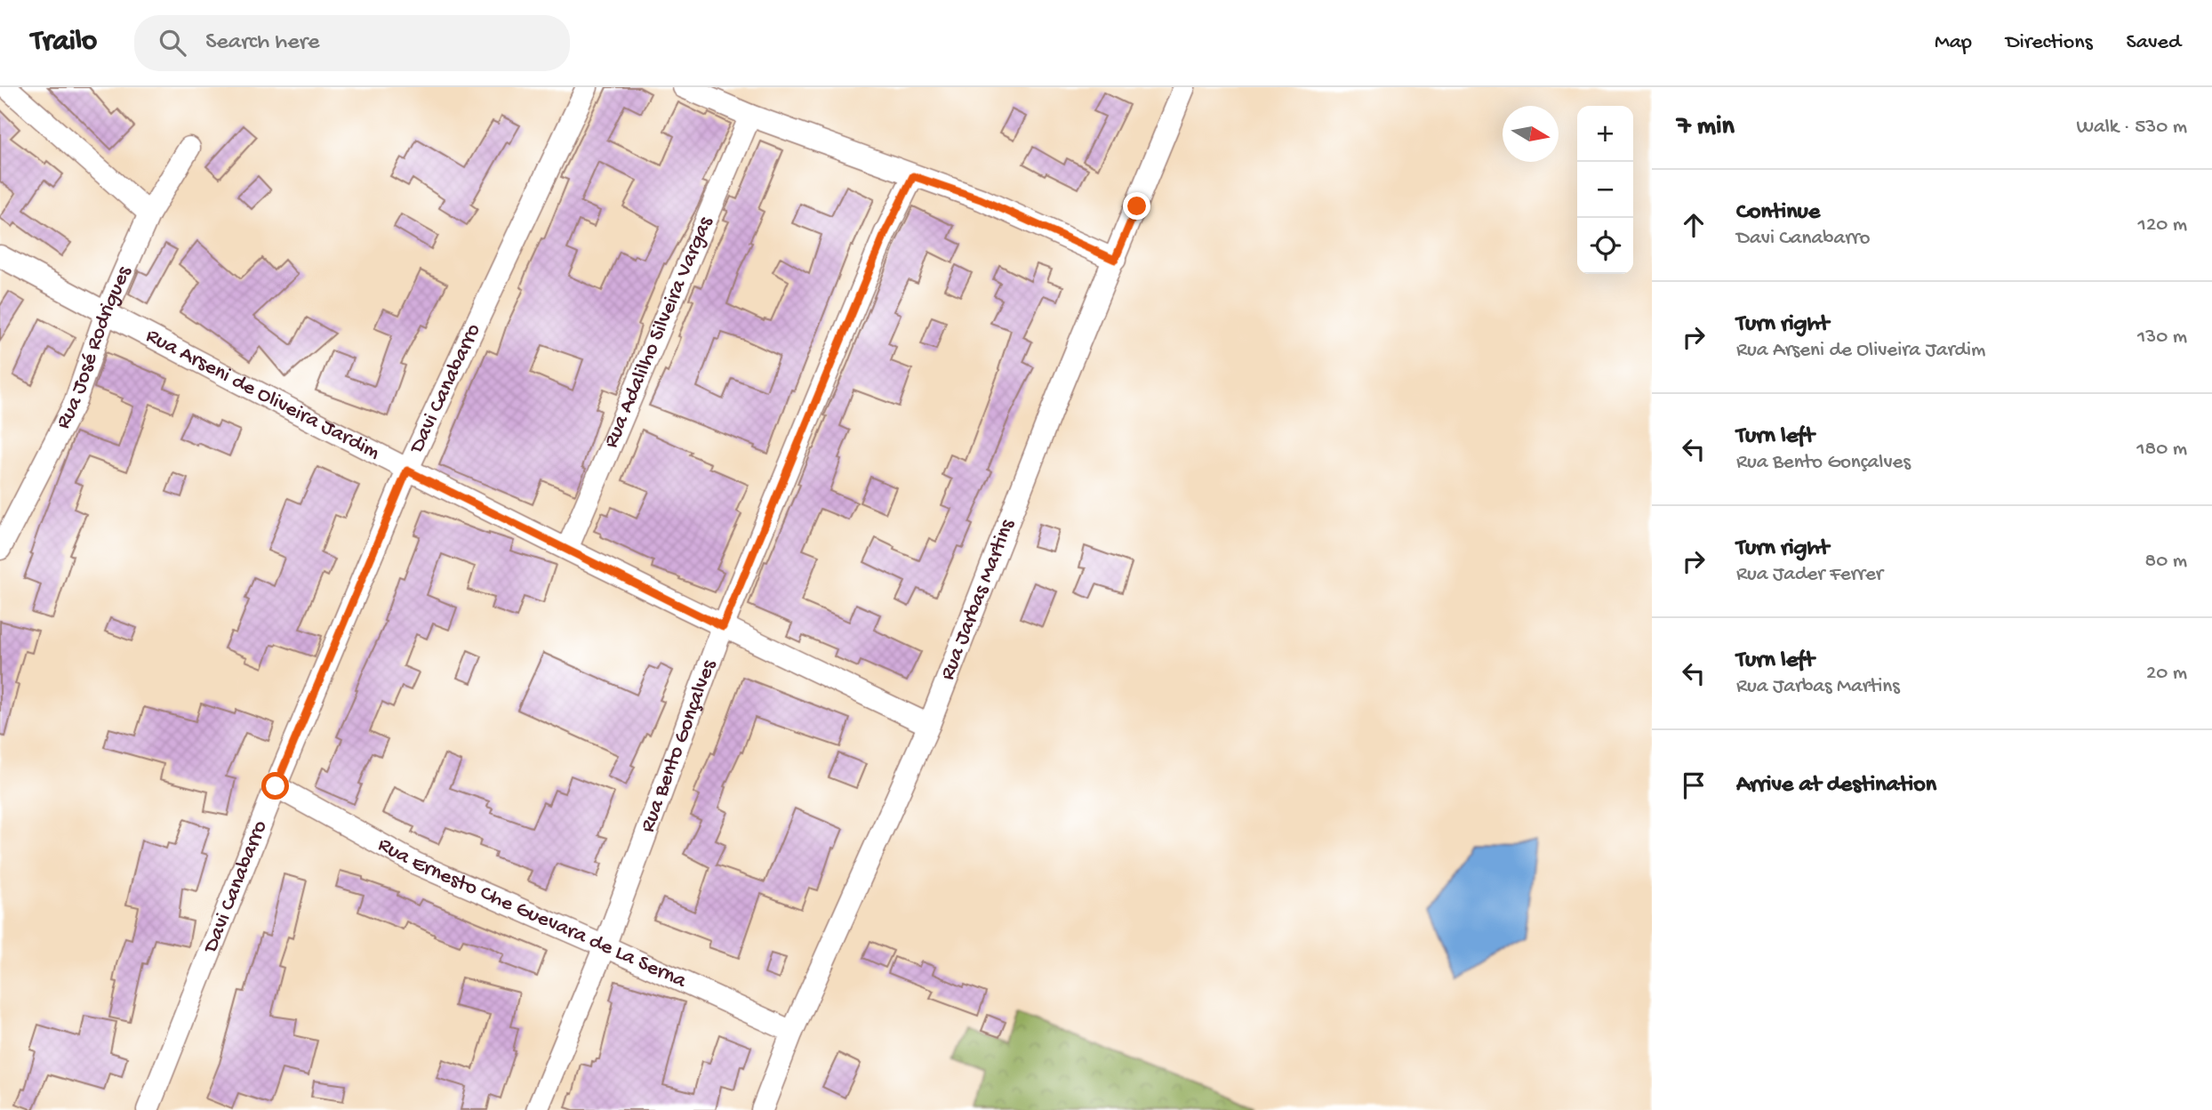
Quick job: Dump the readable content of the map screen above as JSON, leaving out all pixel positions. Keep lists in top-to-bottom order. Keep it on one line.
{"streets":{"street":["Rua Adalilho Silveira Vargas","Rua José Rodrigues","Davi Canabarro","Rua Arseni de Oliveira Jardim","Rua Jarbas Martins","Rua Bento Gonçalves","Rua Ernesto Che Guevara de La Serna"]},"crossings":[["Rua Adalilho Silveira Vargas","Rua Arseni de Oliveira Jardim"],["Rua José Rodrigues","Rua Arseni de Oliveira Jardim"],["Davi Canabarro","Rua Arseni de Oliveira Jardim"],["Davi Canabarro","Rua Ernesto Che Guevara de La Serna"],["Rua Arseni de Oliveira Jardim","Rua Jarbas Martins"],["Rua Arseni de Oliveira Jardim","Rua Bento Gonçalves"],["Rua Jarbas Martins","Rua Ernesto Che Guevara de La Serna"],["Rua Bento Gonçalves","Rua Ernesto Che Guevara de La Serna"]],"north":"right","page":{"header":"Trailo","search":"Search here","nav":["Map","Directions","Saved"],"heading":["7 min","Walk · 530 m"],"map_buttons":["+","−"],"list":[["Continue","Davi Canabarro","120 m"],["Turn right","Rua Arseni de Oliveira Jardim","130 m"],["Turn left","Rua Bento Gonçalves","180 m"],["Turn right","Rua Jader Ferrer","80 m"],["Turn left","Rua Jarbas Martins","20 m"],"Arrive at destination"]}}
